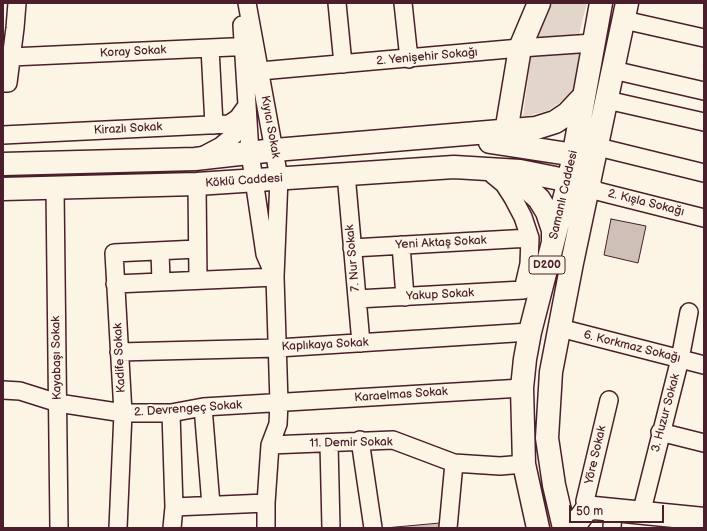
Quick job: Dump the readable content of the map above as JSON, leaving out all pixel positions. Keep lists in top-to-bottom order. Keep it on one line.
{"streets":{"main road":["Köklü Caddesi","Samanlı Caddesi","D200"],"street":["Koray Sokak","2. Yenişehir Sokağı","Kıyıcı Sokak","Kirazlı Sokak","2. Kışla Sokağı","Yeni Aktaş Sokak","7. Nur Sokak","Yakup Sokak","Kaplıkaya Sokak","6. Korkmaz Sokağı","Kayabaşı Sokak","Kadife Sokak","Karaelmas Sokak","2. Devrengeç Sokak","3. Huzur Sokak","11. Demir Sokak","Yöre Sokak"]},"crossings":[["Koray Sokak","Kıyıcı Sokak"],["2. Yenişehir Sokağı","Kıyıcı Sokak"],["2. Yenişehir Sokağı","Samanlı Caddesi"],["Kıyıcı Sokak","Köklü Caddesi"],["Kıyıcı Sokak","Kaplıkaya Sokak"],["Kıyıcı Sokak","Karaelmas Sokak"],["Kıyıcı Sokak","2. Devrengeç Sokak"],["Kıyıcı Sokak","11. Demir Sokak"],["Köklü Caddesi","Samanlı Caddesi"],["Köklü Caddesi","2. Kışla Sokağı"],["Köklü Caddesi","7. Nur Sokak"],["Köklü Caddesi","Kayabaşı Sokak"],["Samanlı Caddesi","2. Kışla Sokağı"],["Samanlı Caddesi","Kaplıkaya Sokak"],["Samanlı Caddesi","6. Korkmaz Sokağı"],["Samanlı Caddesi","Karaelmas Sokak"],["Samanlı Caddesi","11. Demir Sokak"],["Yeni Aktaş Sokak","7. Nur Sokak"],["Yeni Aktaş Sokak","Yakup Sokak"],["7. Nur Sokak","Yakup Sokak"],["7. Nur Sokak","Kaplıkaya Sokak"],["Kaplıkaya Sokak","Kadife Sokak"],["6. Korkmaz Sokağı","3. Huzur Sokak"],["Kayabaşı Sokak","2. Devrengeç Sokak"],["Kadife Sokak","2. Devrengeç Sokak"],["Karaelmas Sokak","2. Devrengeç Sokak"]],"scale_bar":"50 m"}
